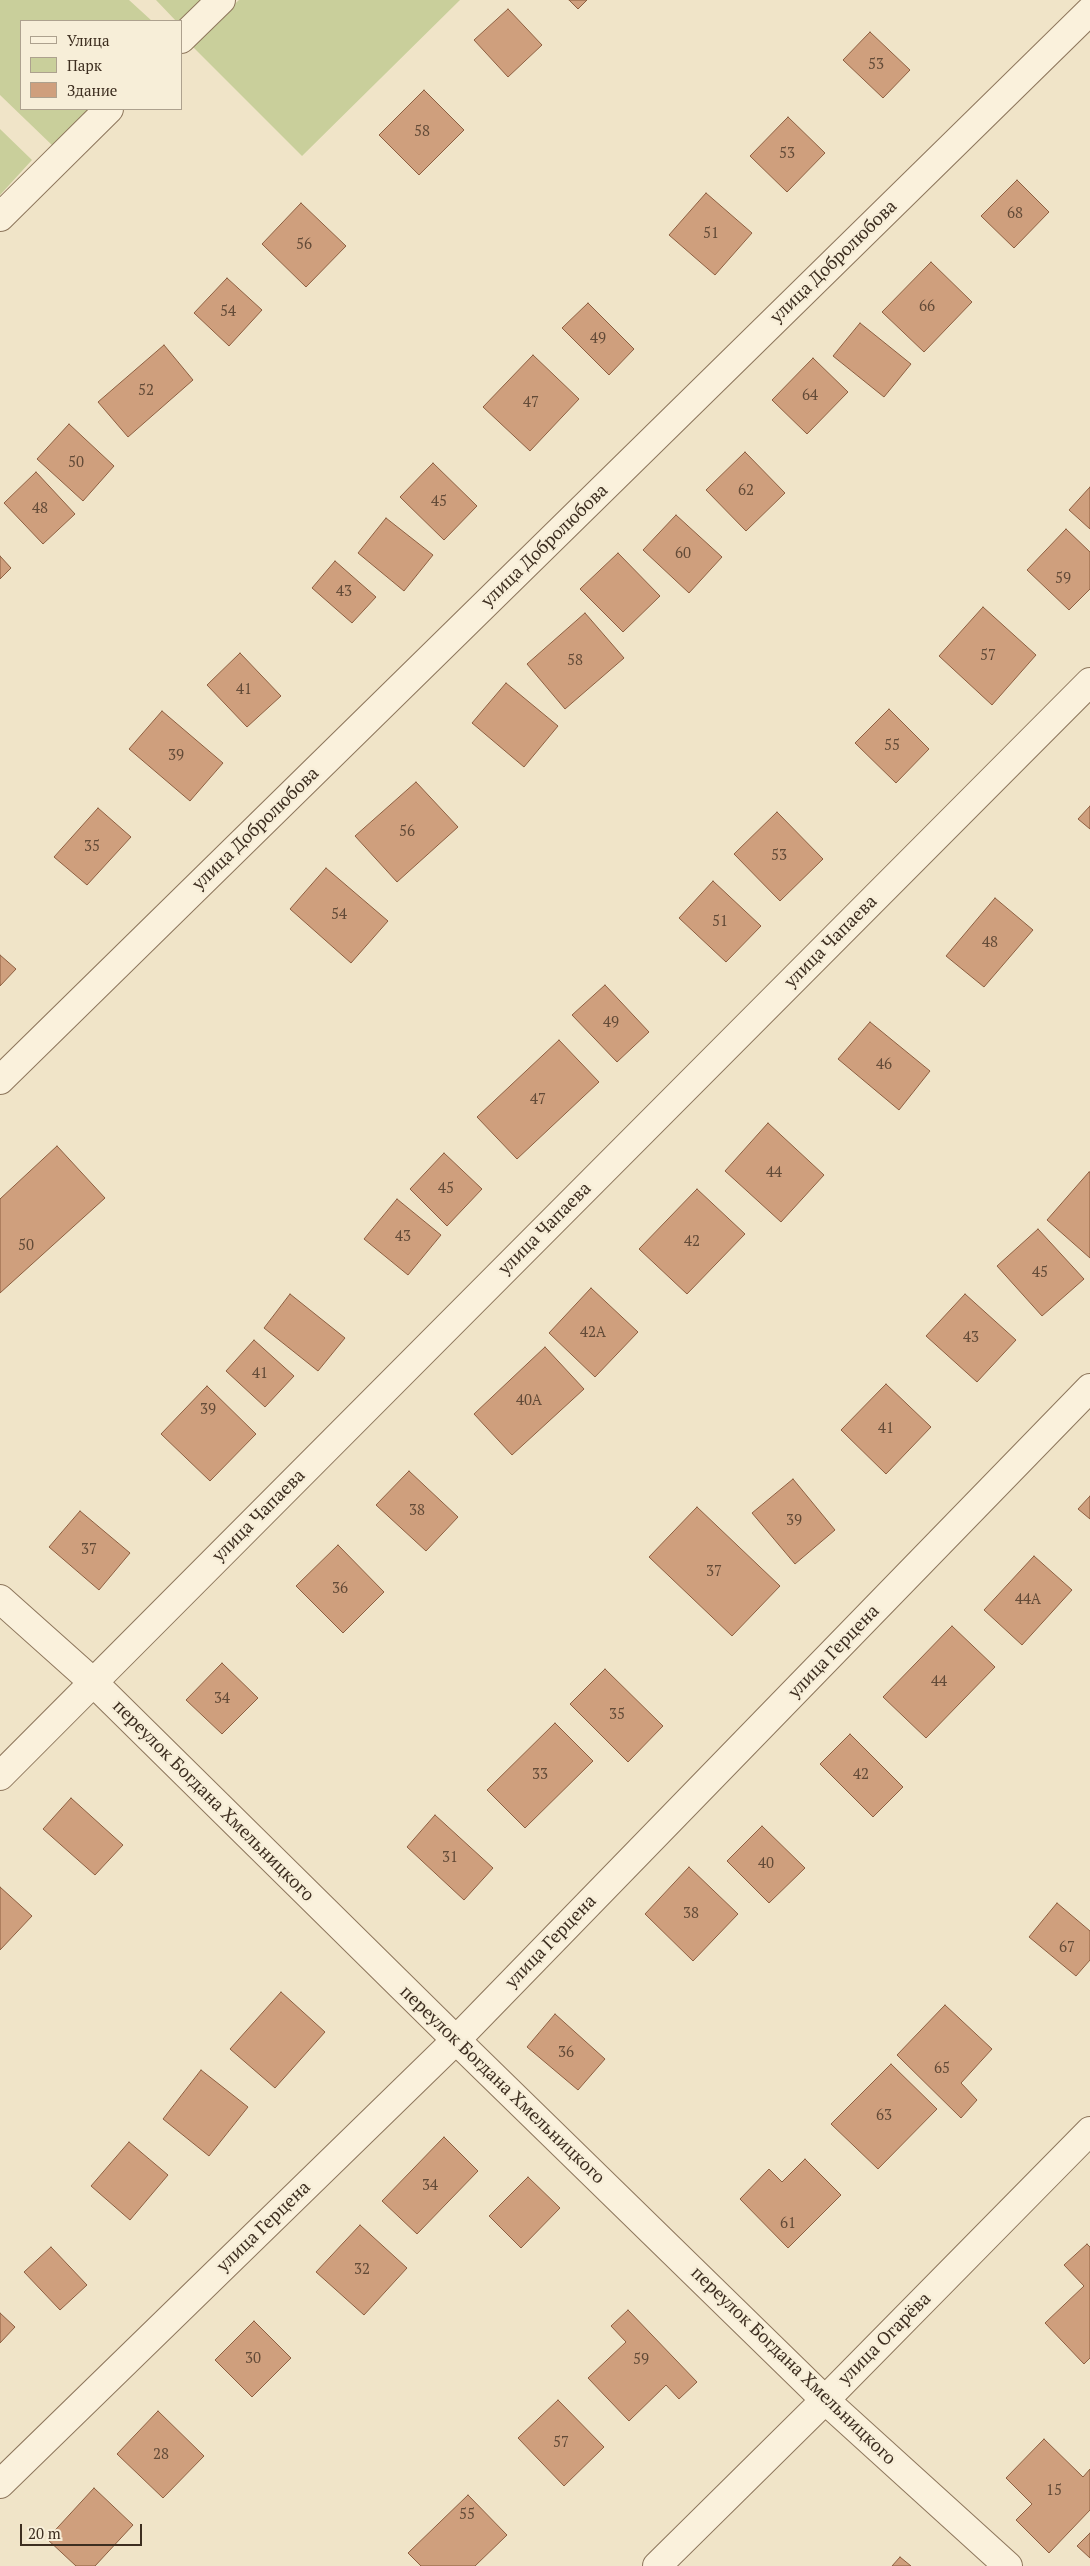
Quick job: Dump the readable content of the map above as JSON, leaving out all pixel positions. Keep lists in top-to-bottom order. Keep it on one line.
{"streets":{"street":["улица Добролюбова","улица Чапаева","улица Герцена","переулок Богдана Хмельницкого","улица Огарёва"]},"crossings":[["улица Чапаева","переулок Богдана Хмельницкого"],["улица Герцена","переулок Богдана Хмельницкого"],["переулок Богдана Хмельницкого","улица Огарёва"]],"house_numbers":["53","58","53","68","51","56","66","54","49","52","64","47","50","62","45","48","60","59","43","57","58","41","55","39","56","35","53","54","51","48","49","46","47","44","45","43","42","50","45","42А","43","41","40А","39","41","38","39","37","37","36","44А","44","34","35","33","42","31","40","38","67","36","65","63","34","61","32","30","59","57","28","15","55"],"legend":["Улица","Парк","Здание"],"scale_bar":"20 m"}
